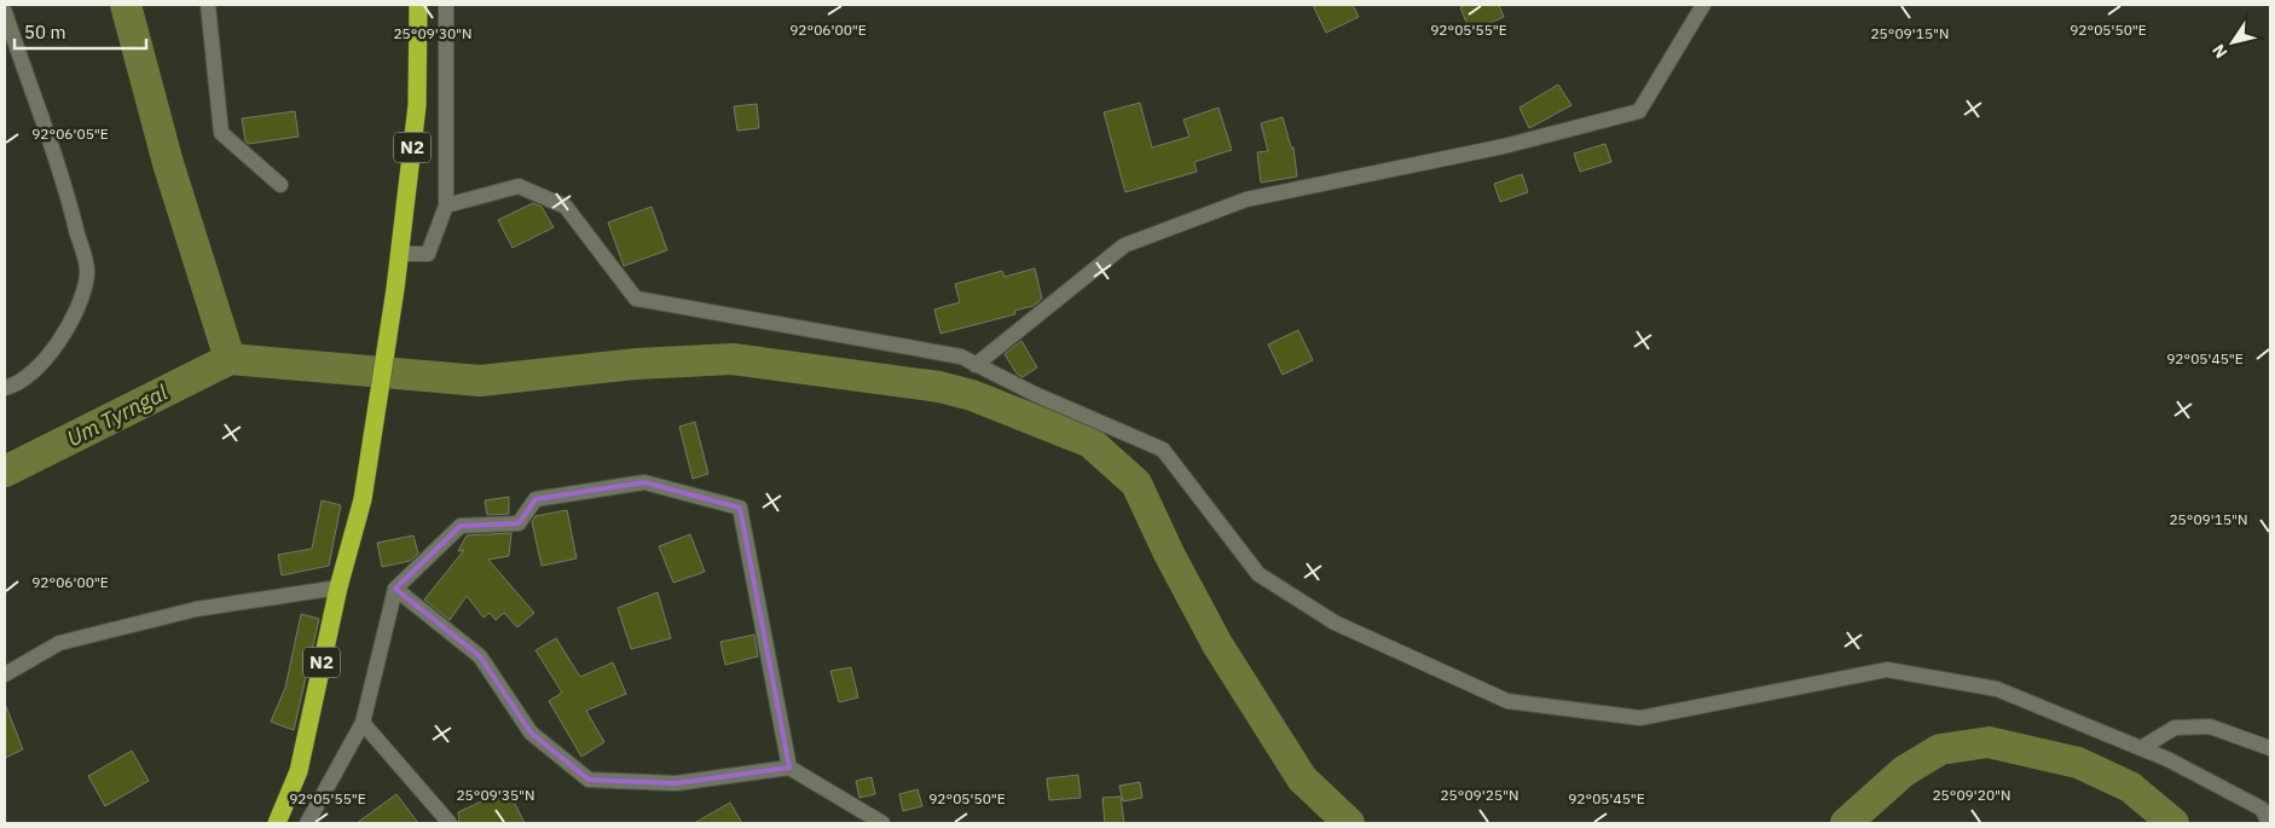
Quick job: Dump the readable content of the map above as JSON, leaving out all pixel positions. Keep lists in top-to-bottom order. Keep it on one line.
{"streets":{"highway":["N2"]},"water":["Um Tyrngal"],"scale_bar":"50 m","north":"bottom left","coordinates":["92°05'55\"E","92°05'50\"E","92°06'00\"E","25°09'15\"N","25°09'30\"N","92°06'05\"E","92°05'45\"E","25°09'35\"N","25°09'25\"N","25°09'20\"N"]}
